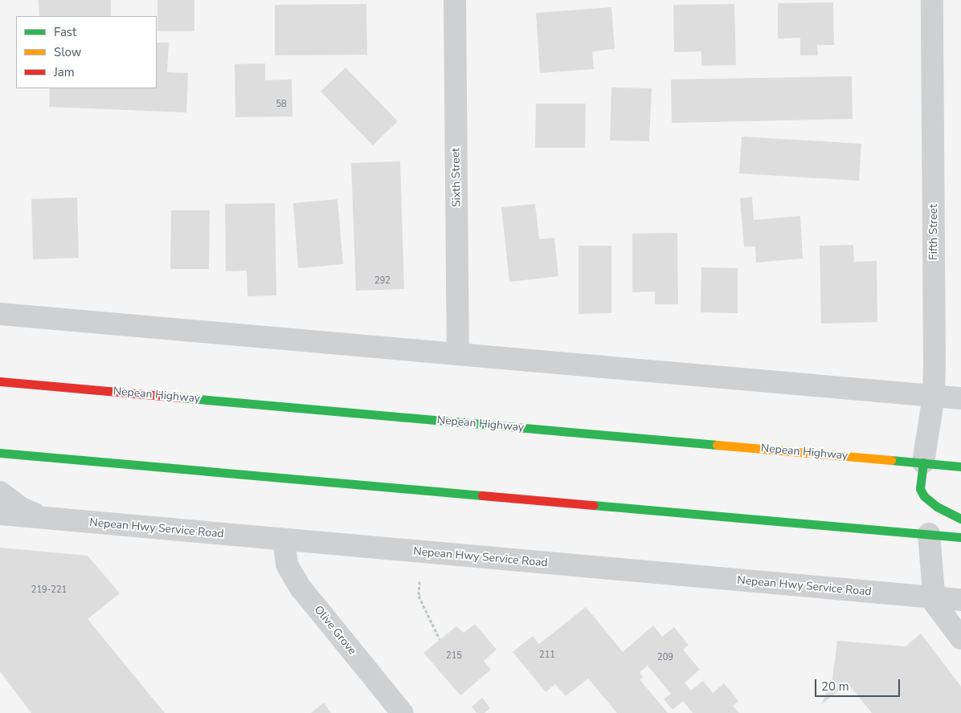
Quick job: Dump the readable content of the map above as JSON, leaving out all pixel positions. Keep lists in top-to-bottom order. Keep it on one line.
{"streets":{"highway":["Nepean Highway"],"street":["Sixth Street","Fifth Street","Nepean Hwy Service Road","Olive Grove"]},"crossings":[["Fifth Street","Nepean Highway"],["Nepean Hwy Service Road","Olive Grove"]],"house_numbers":["58","292","219-221","211","215","209"],"legend":["Fast","Slow","Jam"],"scale_bar":"20 m"}
